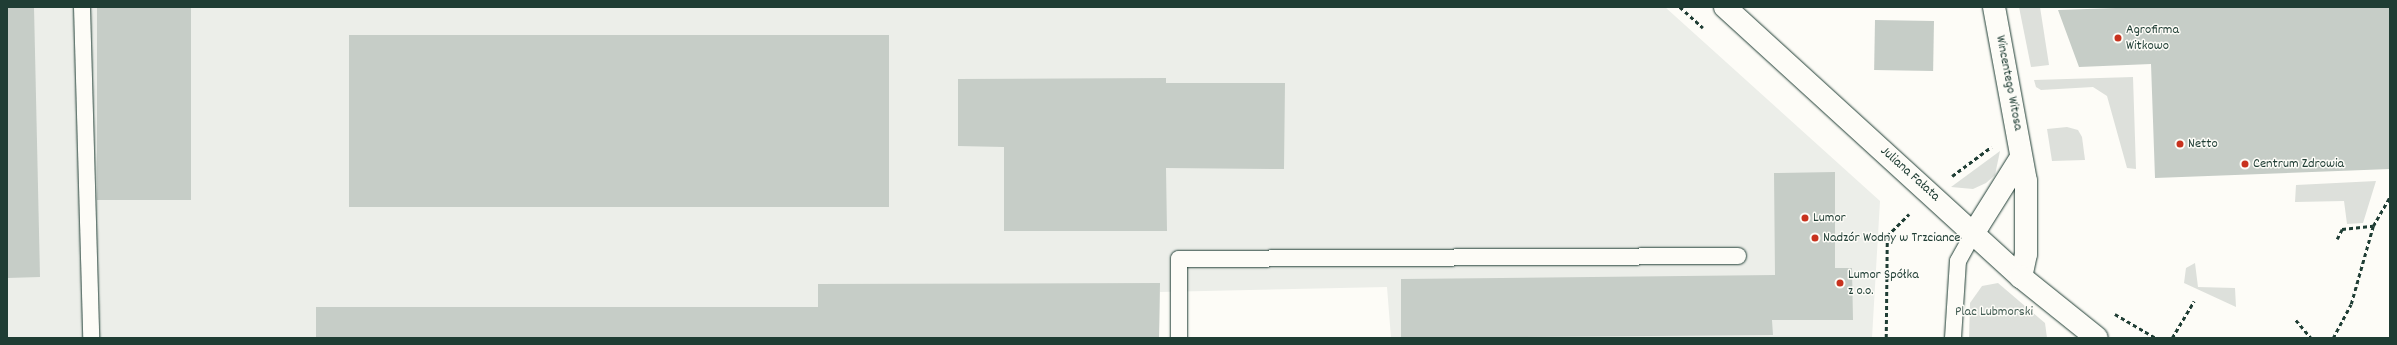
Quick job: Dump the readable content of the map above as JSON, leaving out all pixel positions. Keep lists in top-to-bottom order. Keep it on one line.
{"streets":{"main road":["Wincentego Witosa","Juliana Fałata"]},"crossings":[["Wincentego Witosa","Juliana Fałata"]],"parks":["Plac Lubmorski"],"places":["Agrofirma Witkowo","Netto","Centrum Zdrowia","Lumor","Nadzór Wodny w Trzciance","Lumor Spółka z o.o."]}
